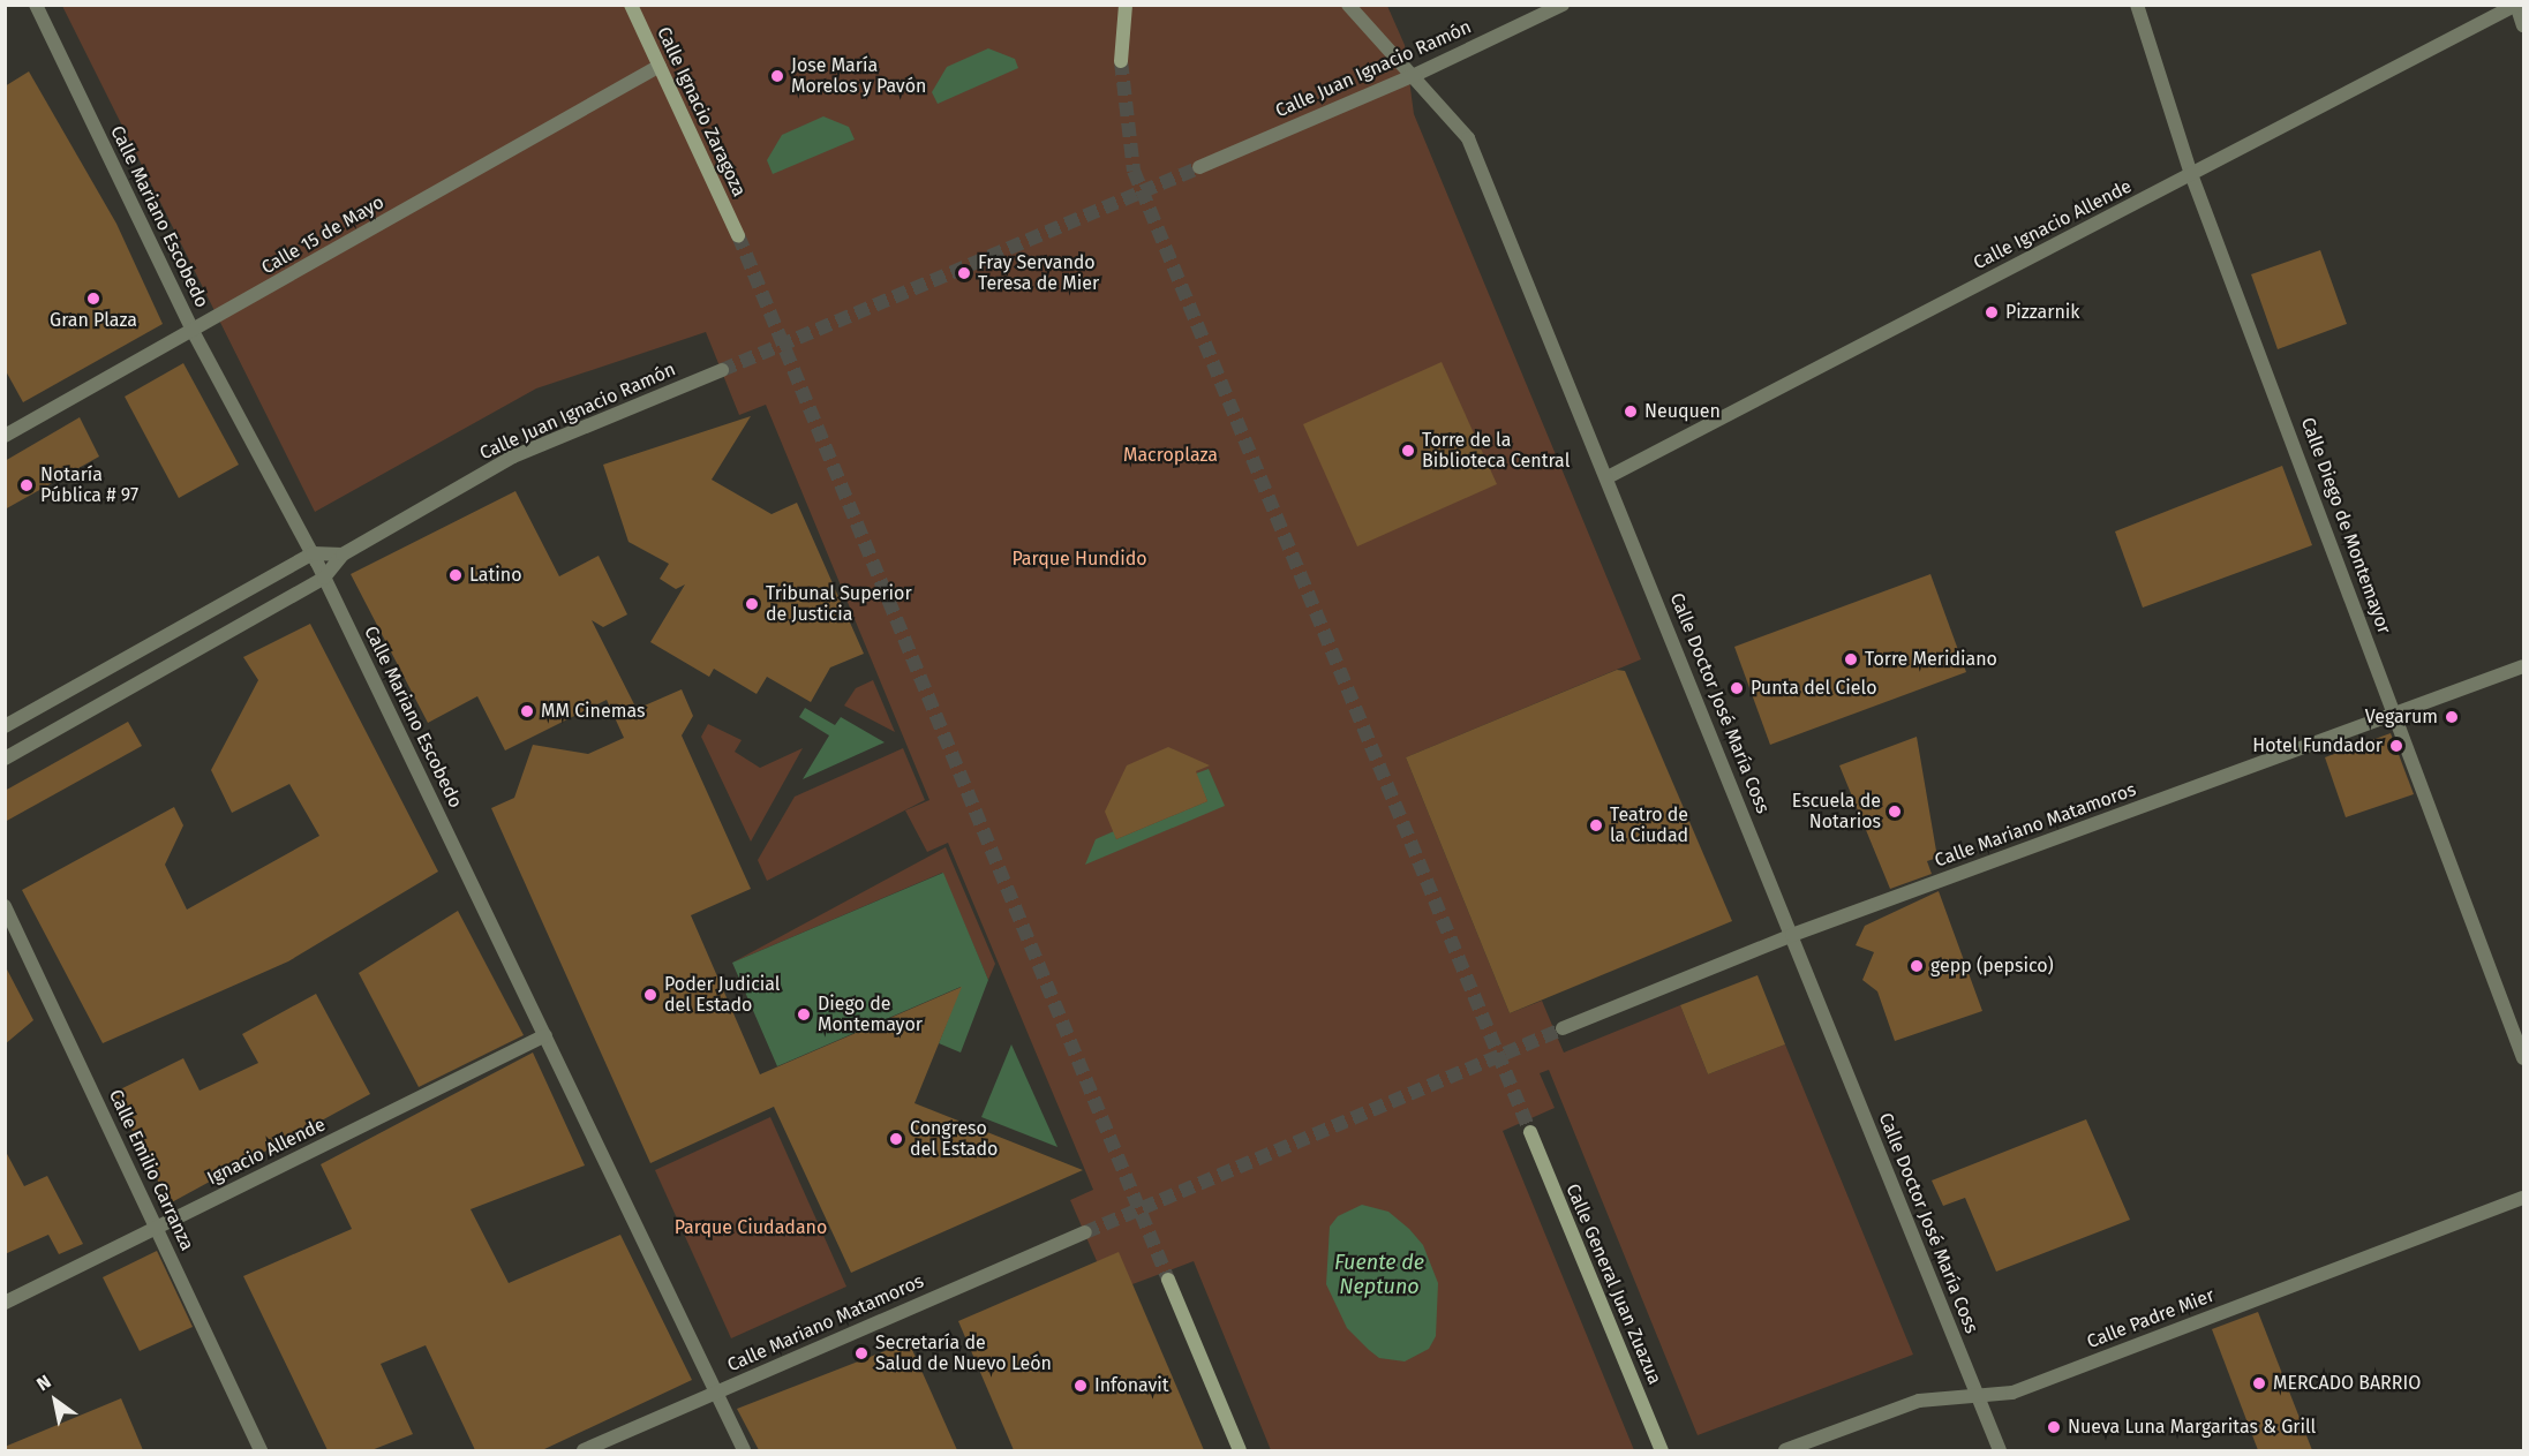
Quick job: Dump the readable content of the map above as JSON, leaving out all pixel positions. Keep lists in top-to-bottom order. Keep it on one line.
{"streets":{"main road":["Calle Ignacio Zaragoza","Calle General Juan Zuazua"],"street":["Calle Juan Ignacio Ramón","Calle Mariano Escobedo","Calle Ignacio Allende","Calle 15 de Mayo","Calle Diego de Montemayor","Calle Doctor José María Coss","Calle Mariano Matamoros","Ignacio Allende","Calle Emilio Carranza","Calle Padre Mier"]},"crossings":[["Calle Juan Ignacio Ramón","Calle Mariano Escobedo"],["Calle Juan Ignacio Ramón","Calle Doctor José María Coss"],["Calle Ignacio Zaragoza","Calle 15 de Mayo"],["Calle Mariano Escobedo","Calle 15 de Mayo"],["Calle Mariano Escobedo","Calle Mariano Matamoros"],["Calle Mariano Escobedo","Ignacio Allende"],["Calle Ignacio Allende","Calle Diego de Montemayor"],["Calle Ignacio Allende","Calle Doctor José María Coss"],["Calle Diego de Montemayor","Calle Mariano Matamoros"],["Calle Doctor José María Coss","Calle Mariano Matamoros"],["Calle Doctor José María Coss","Calle Padre Mier"],["Ignacio Allende","Calle Emilio Carranza"]],"water":["Fuente de Neptuno"],"parks":["Macroplaza","Parque Hundido","Parque Ciudadano"],"places":["Jose María Morelos y Pavón","Fray Servando Teresa de Mier","Gran Plaza","Pizzarnik","Neuquen","Torre de la Biblioteca Central","Notaría Pública # 97","Latino","Tribunal Superior de Justicia","Torre Meridiano","Punta del Cielo","MM Cinemas","Vegarum","Hotel Fundador","Escuela de Notarios","Teatro de la Ciudad","gepp (pepsico)","Poder Judicial del Estado","Diego de Montemayor","Congreso del Estado","Secretaría de Salud de Nuevo León","MERCADO BARRIO","Infonavit","Nueva Luna Margaritas & Grill"],"north":"top left"}
